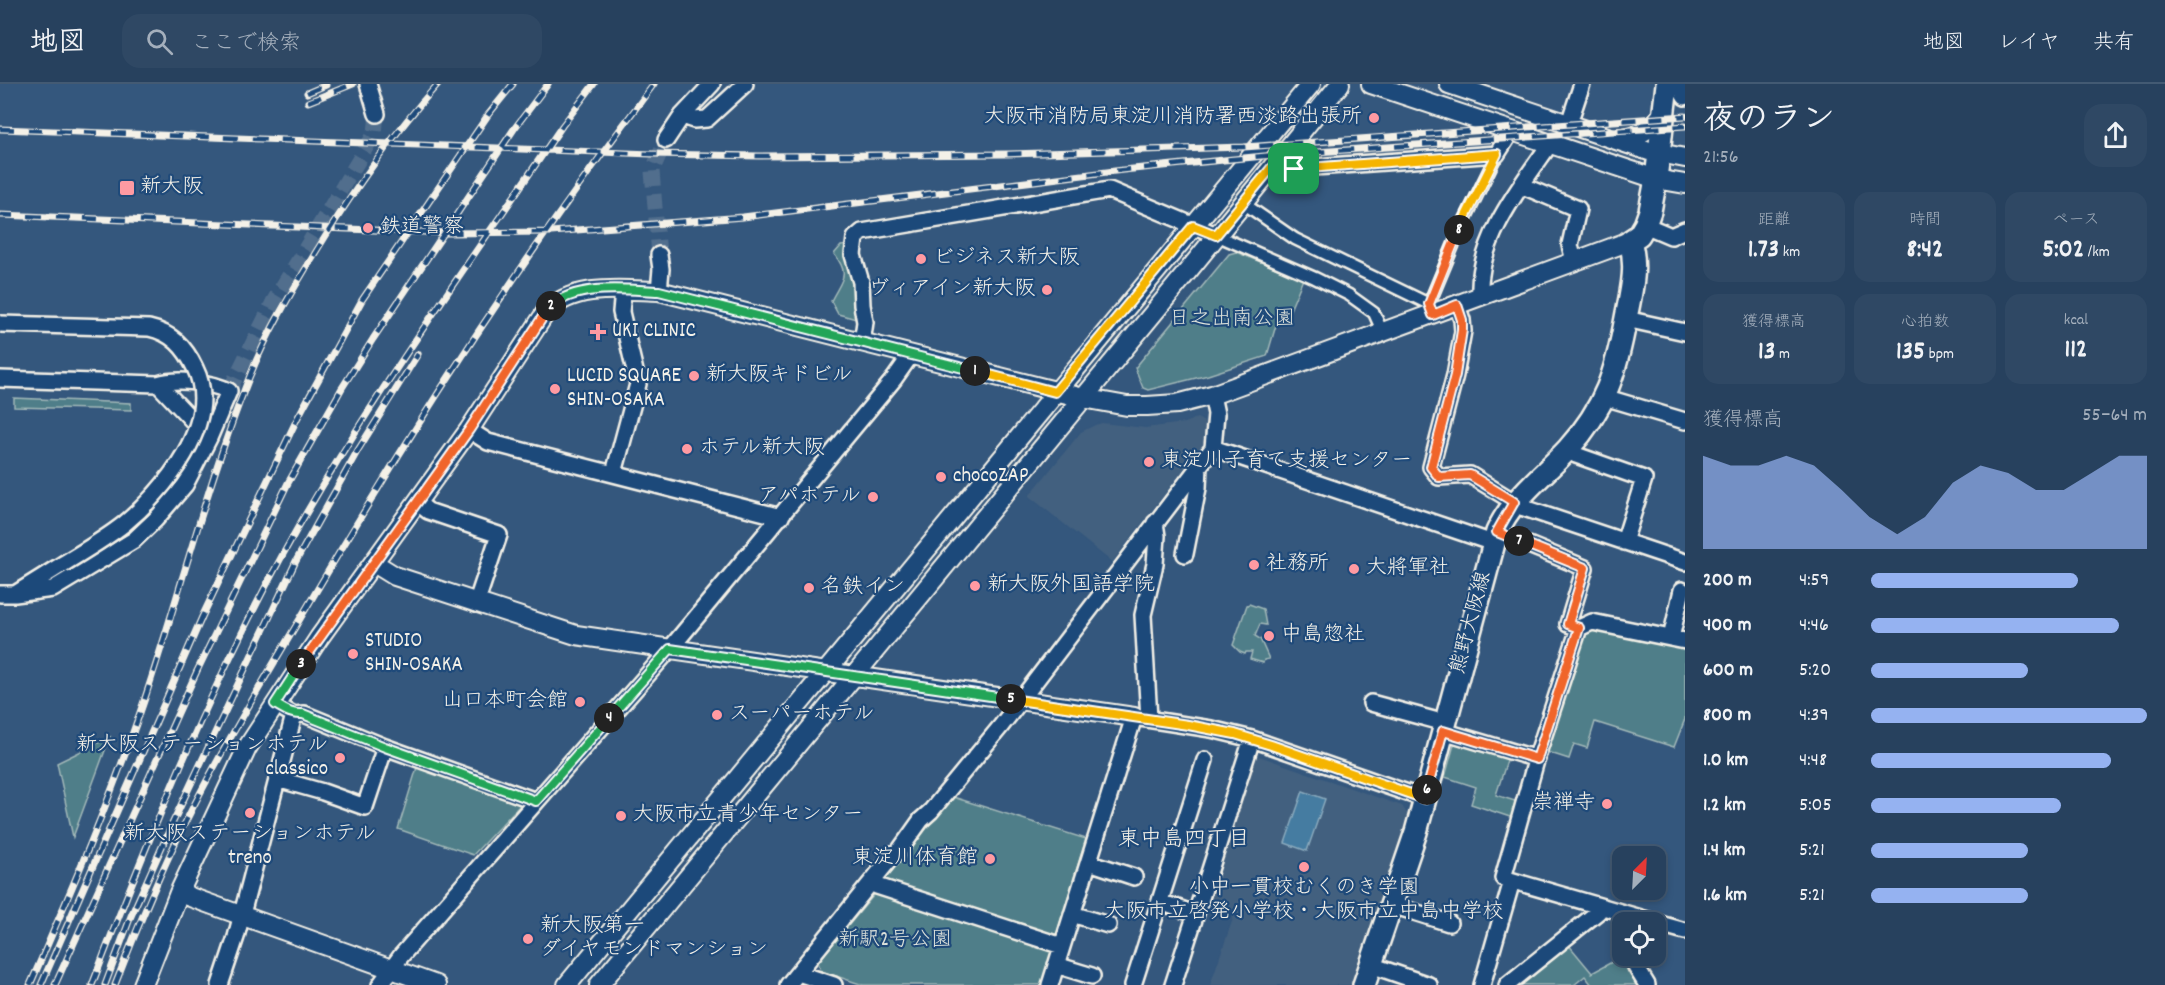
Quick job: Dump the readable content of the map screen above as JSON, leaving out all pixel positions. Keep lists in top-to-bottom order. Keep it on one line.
{"streets":{"main road":["熊野大阪線"]},"districts":["東中島四丁目"],"parks":["日之出南公園","新駅2号公園"],"places":{"other":["大阪市消防局東淀川消防署西淡路出張所","鉄道警察","ビジネス新大阪","ヴィアイン新大阪","新大阪キドビル","LUCID SQUARE SHIN-OSAKA","ホテル新大阪","東淀川子育て支援センター","chocoZAP","アパホテル","社務所","大將軍社","新大阪外国語学院","名鉄イン","中島惣社","STUDIO SHIN-OSAKA","山口本町会館","スーパーホテル","新大阪ステーションホテル classico","崇禅寺","新大阪ステーションホテル treno","大阪市立青少年センター","東淀川体育館","小中一貫校むくのき学園 大阪市立啓発小学校・大阪市立中島中学校","新大阪第一 ダイヤモンドマンション"],"transit":["新大阪"],"health":["UKI CLINIC"]},"north":"top right","page":{"header":"地図","search":"ここで検索","nav":["地図","レイヤ","共有"],"heading":["夜のラン","21:56"],"stats":[["距離","1.73 km"],["時間","8:42"],["ペース","5:02 /km"],["獲得標高","13 m"],["心拍数","135 bpm"],["kcal","112"]],"pins":["8","2","1","7","3","5","4","6"],"chart":["獲得標高","55–64 m"],"list":[{"name":"200 m","note":"4:59"},{"name":"400 m","note":"4:46"},{"name":"600 m","note":"5:20"},{"name":"800 m","note":"4:39"},{"name":"1.0 km","note":"4:48"},{"name":"1.2 km","note":"5:05"},{"name":"1.4 km","note":"5:21"},{"name":"1.6 km","note":"5:21"}]}}
